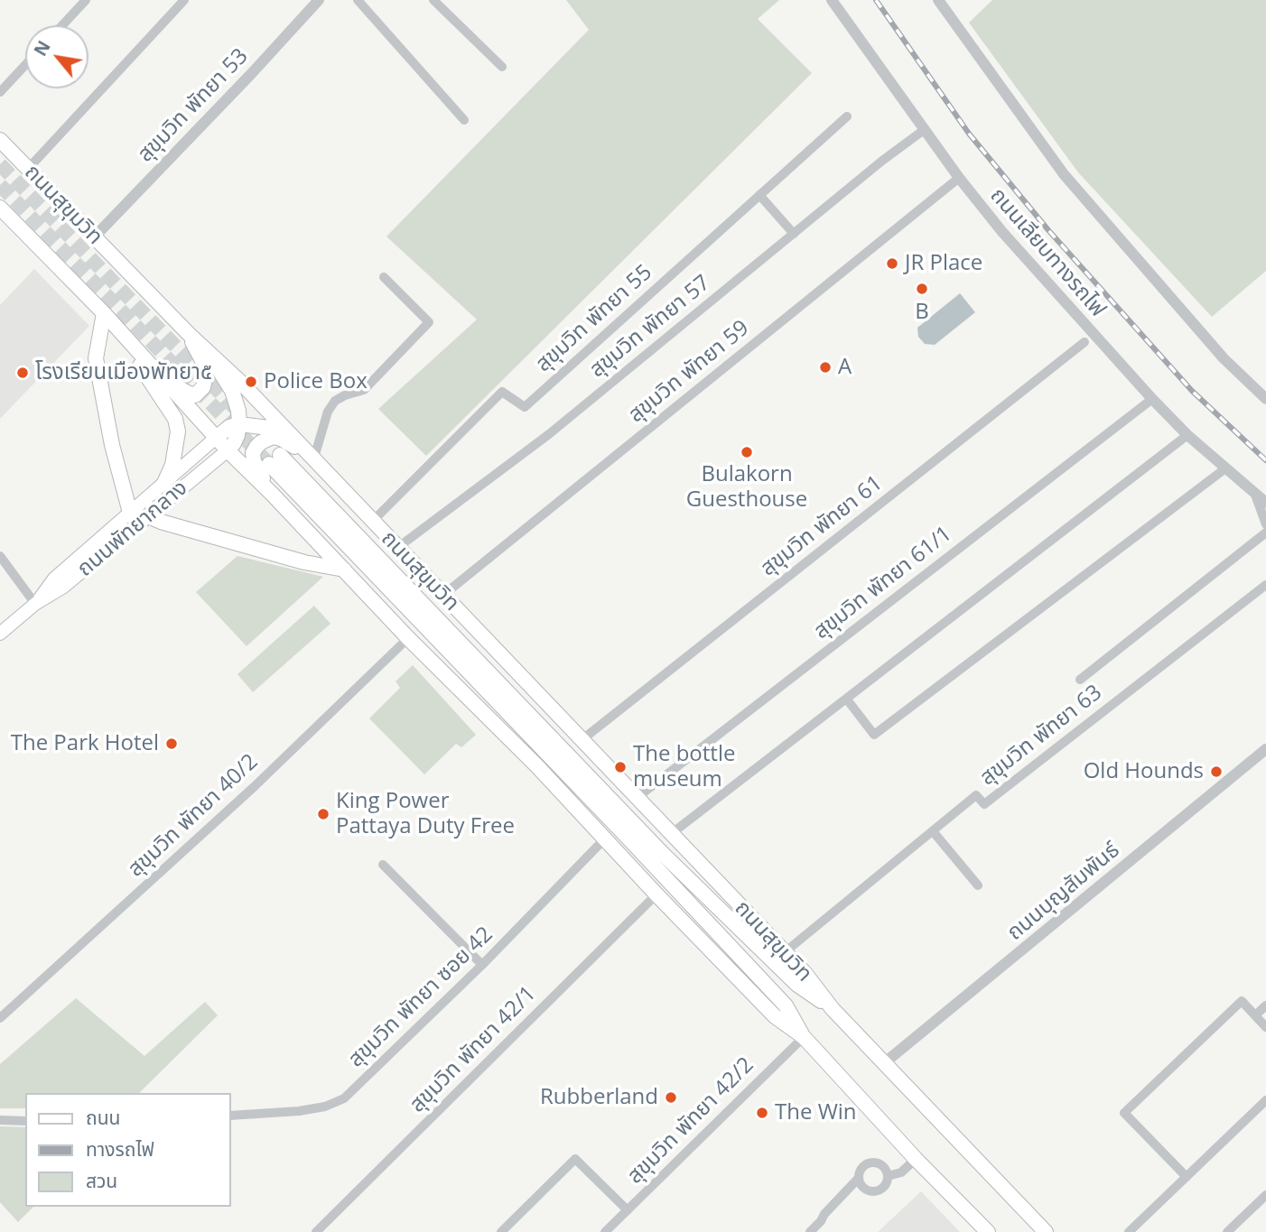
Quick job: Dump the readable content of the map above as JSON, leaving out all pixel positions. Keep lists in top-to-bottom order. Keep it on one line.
{"streets":{"highway":["ถนนสุขุมวิท"],"main road":["ถนนพัทยากลาง"],"street":["สุขุมวิท พัทยา 53","ถนนเลียบทางรถไฟ","สุขุมวิท พัทยา 55","สุขุมวิท พัทยา 57","สุขุมวิท พัทยา 59","สุขุมวิท พัทยา 61","สุขุมวิท พัทยา 61/1","สุขุมวิท พัทยา 63","สุขุมวิท พัทยา 40/2","ถนนบุญสัมพันธ์","สุขุมวิท พัทยา ซอย 42","สุขุมวิท พัทยา 42/1","สุขุมวิท พัทยา 42/2"]},"crossings":[["สุขุมวิท พัทยา 53","ถนนสุขุมวิท"],["ถนนสุขุมวิท","สุขุมวิท พัทยา 55"],["ถนนสุขุมวิท","สุขุมวิท พัทยา 57"],["ถนนสุขุมวิท","สุขุมวิท พัทยา 59"],["ถนนสุขุมวิท","สุขุมวิท พัทยา 61"],["ถนนสุขุมวิท","ถนนพัทยากลาง"],["ถนนสุขุมวิท","สุขุมวิท พัทยา 61/1"],["ถนนสุขุมวิท","สุขุมวิท พัทยา 63"],["ถนนสุขุมวิท","สุขุมวิท พัทยา 40/2"],["ถนนสุขุมวิท","ถนนบุญสัมพันธ์"],["ถนนสุขุมวิท","สุขุมวิท พัทยา ซอย 42"],["ถนนสุขุมวิท","สุขุมวิท พัทยา 42/1"],["ถนนสุขุมวิท","สุขุมวิท พัทยา 42/2"],["ถนนเลียบทางรถไฟ","สุขุมวิท พัทยา 57"],["ถนนเลียบทางรถไฟ","สุขุมวิท พัทยา 59"],["ถนนเลียบทางรถไฟ","สุขุมวิท พัทยา 61/1"]],"places":["JR Place","B","A","โรงเรียนเมืองพัทยา๕","Police Box","Bulakorn Guesthouse","The Park Hotel","The bottle museum","Old Hounds","King Power Pattaya Duty Free","Rubberland","The Win"],"legend":["ถนน","ทางรถไฟ","สวน"],"north":"top left"}
